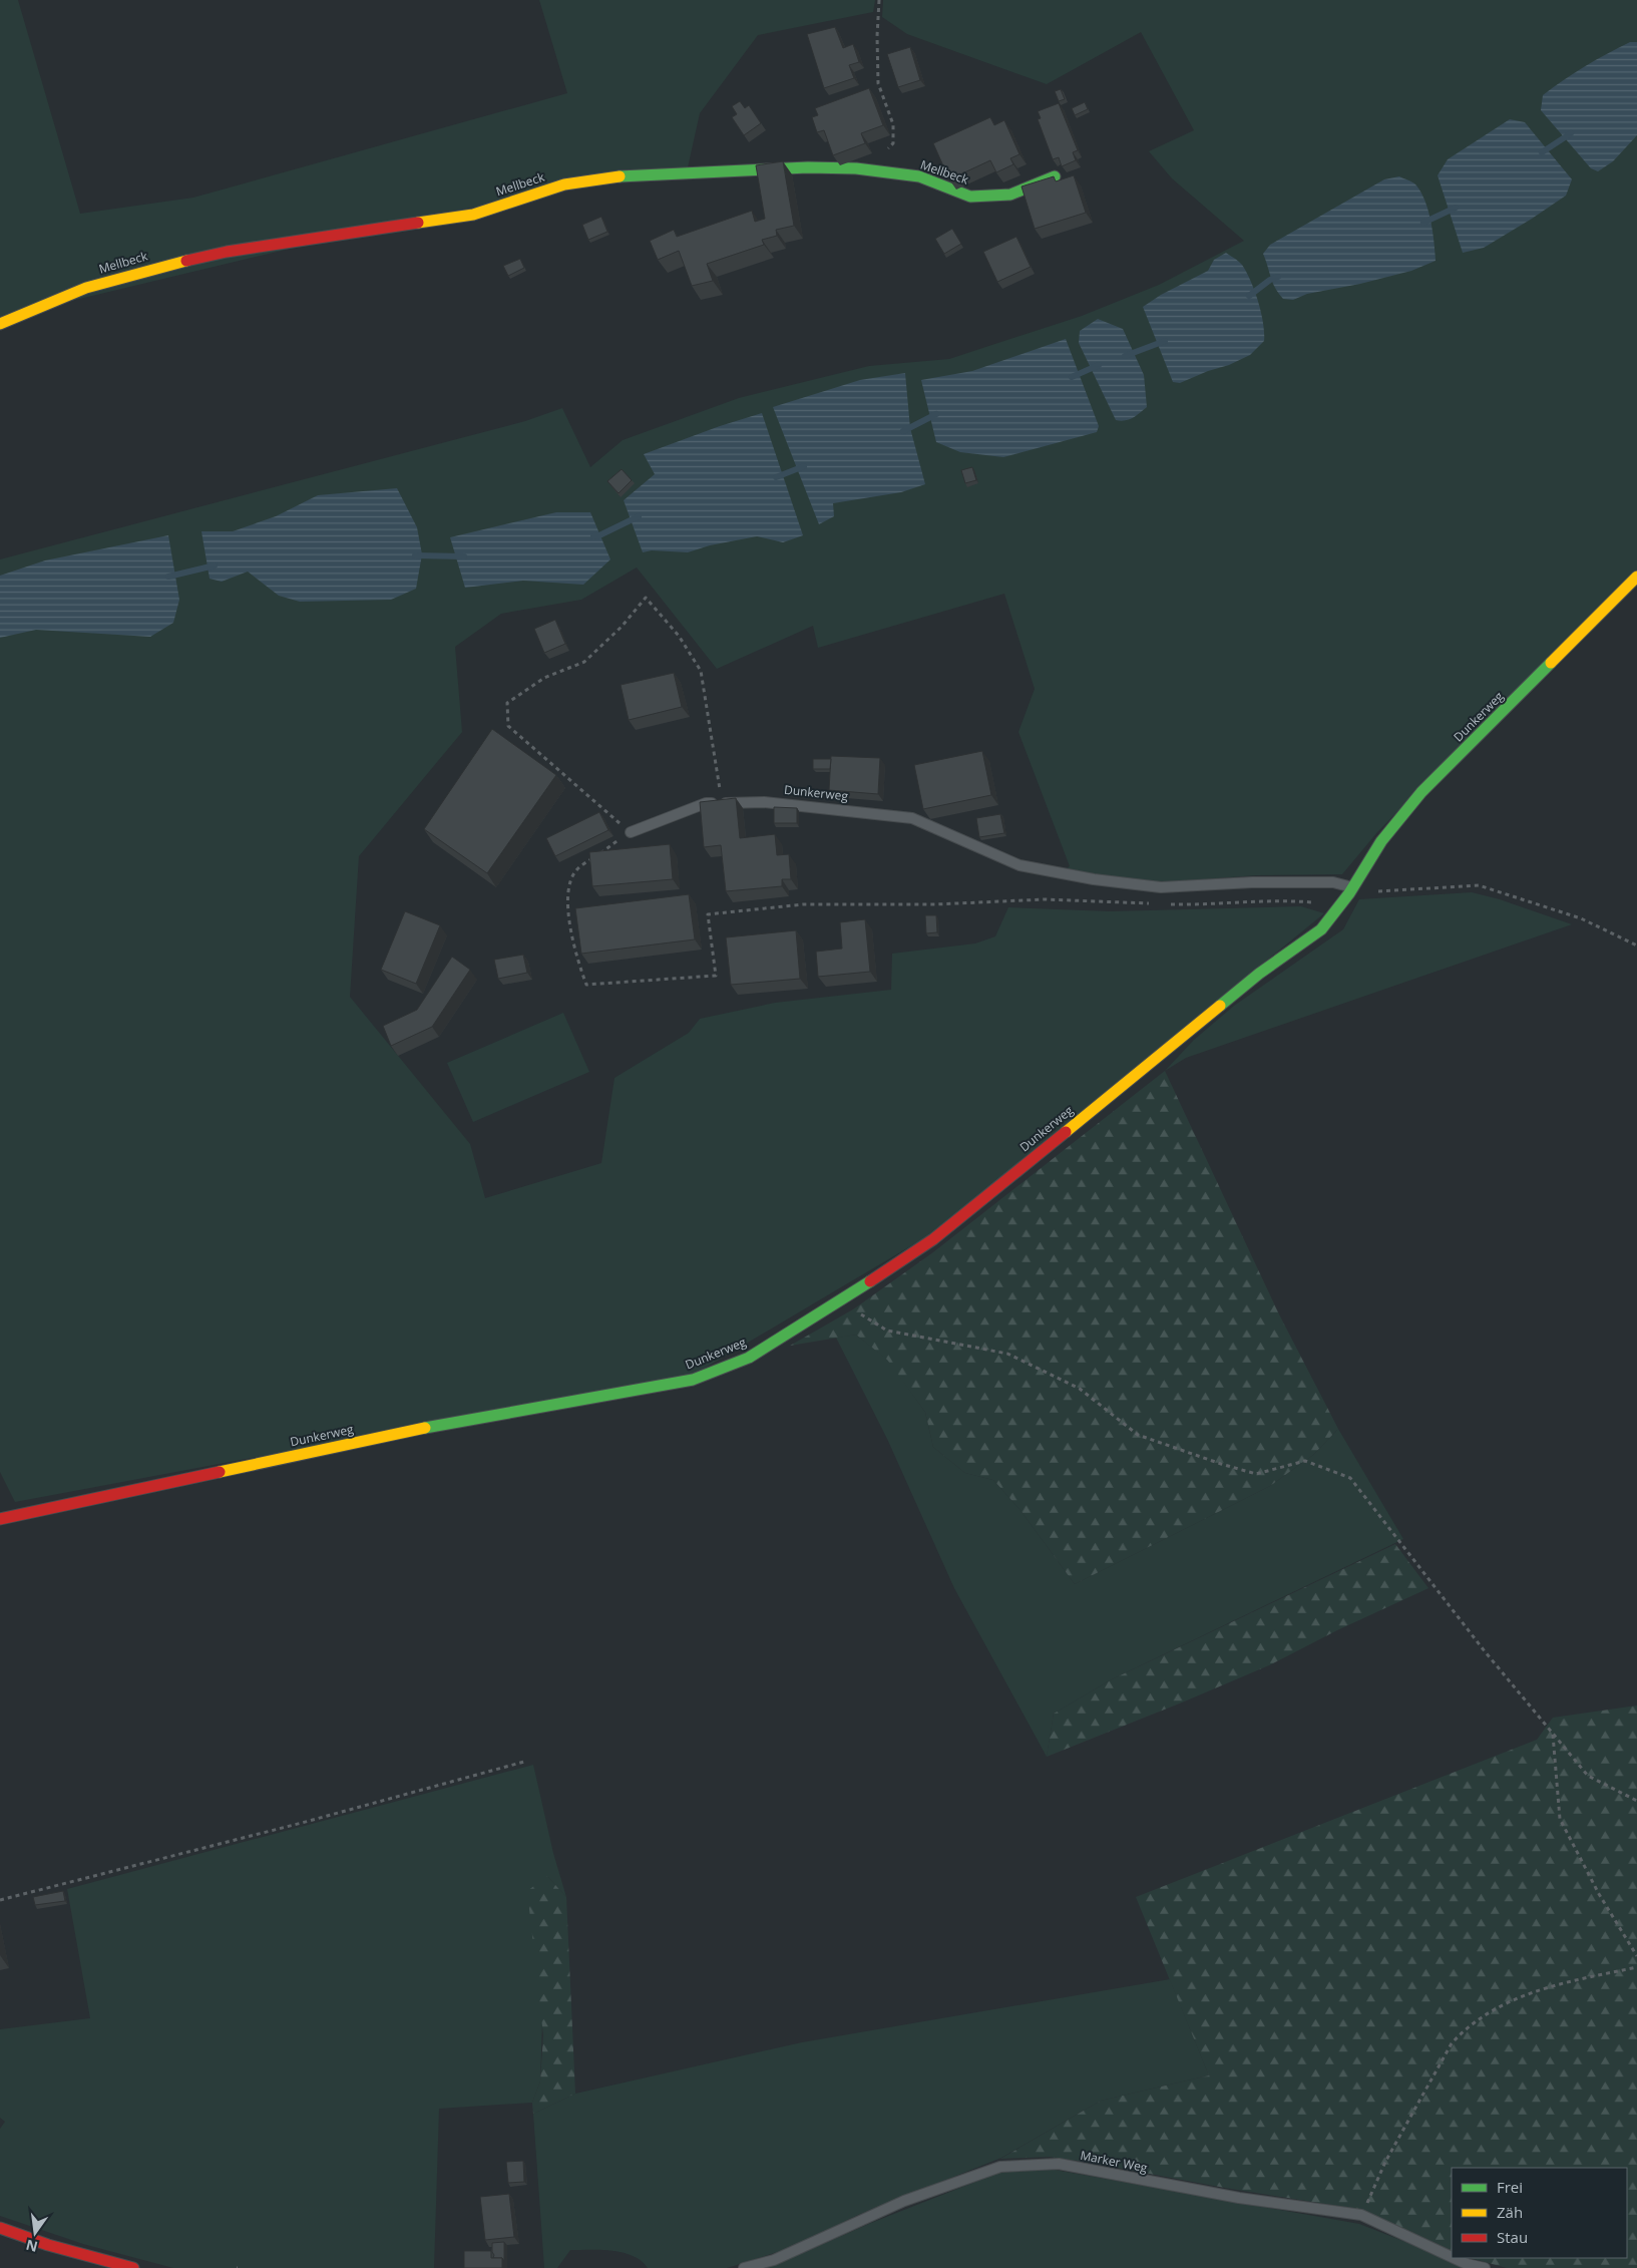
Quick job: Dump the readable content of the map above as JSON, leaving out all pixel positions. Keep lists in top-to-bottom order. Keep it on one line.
{"streets":{"street":["Mellbeck","Dunkerweg"],"lane":["Marker Weg"]},"legend":["Frei","Zäh","Stau"],"north":"bottom"}
